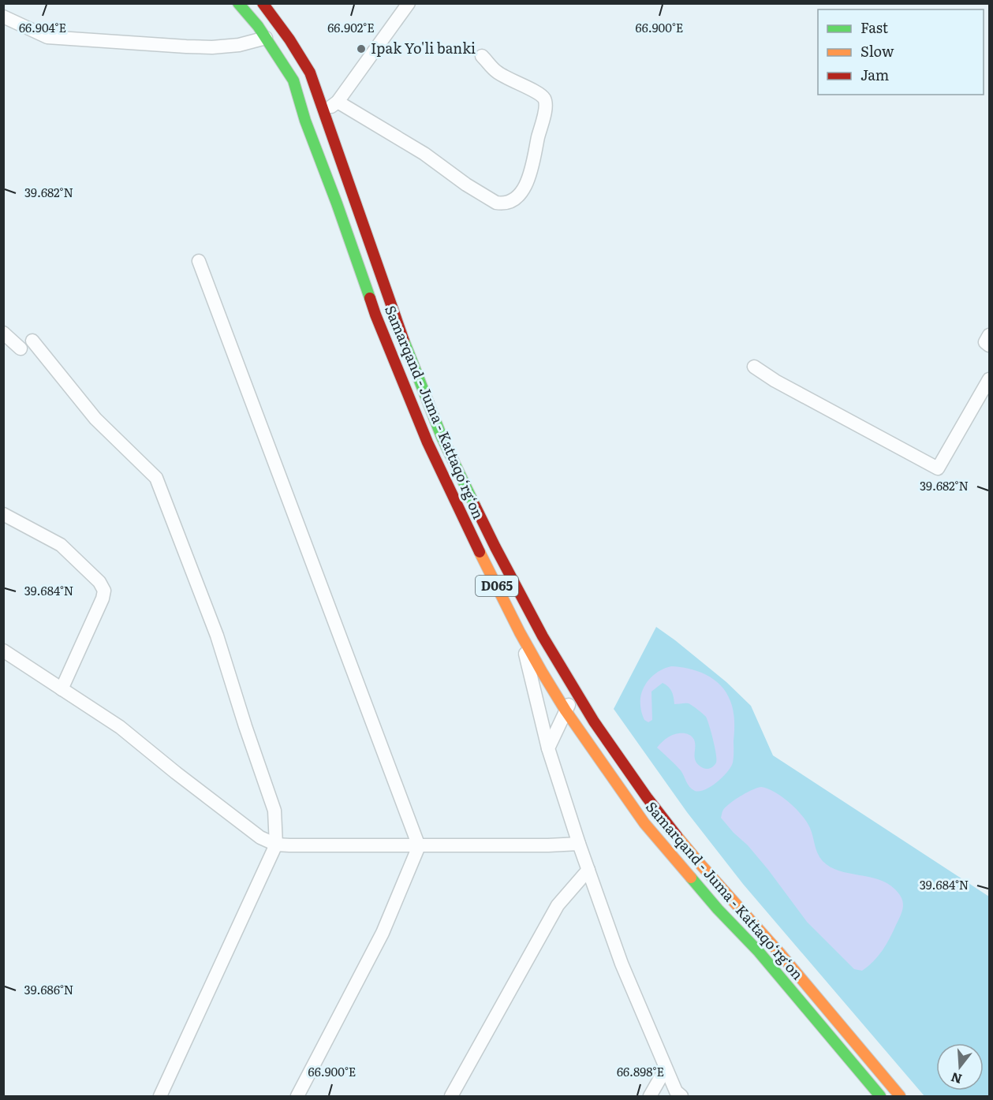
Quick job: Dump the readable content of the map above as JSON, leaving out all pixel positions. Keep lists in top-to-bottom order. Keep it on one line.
{"streets":{"main road":["Samarqand - Juma - Kattaqo‘rg‘on","D065"]},"places":["Ipak Yo'li banki"],"legend":["Fast","Slow","Jam"],"north":"bottom","coordinates":["66.904°E","66.902°E","66.900°E","39.682°N","39.684°N","39.686°N","66.898°E"]}
